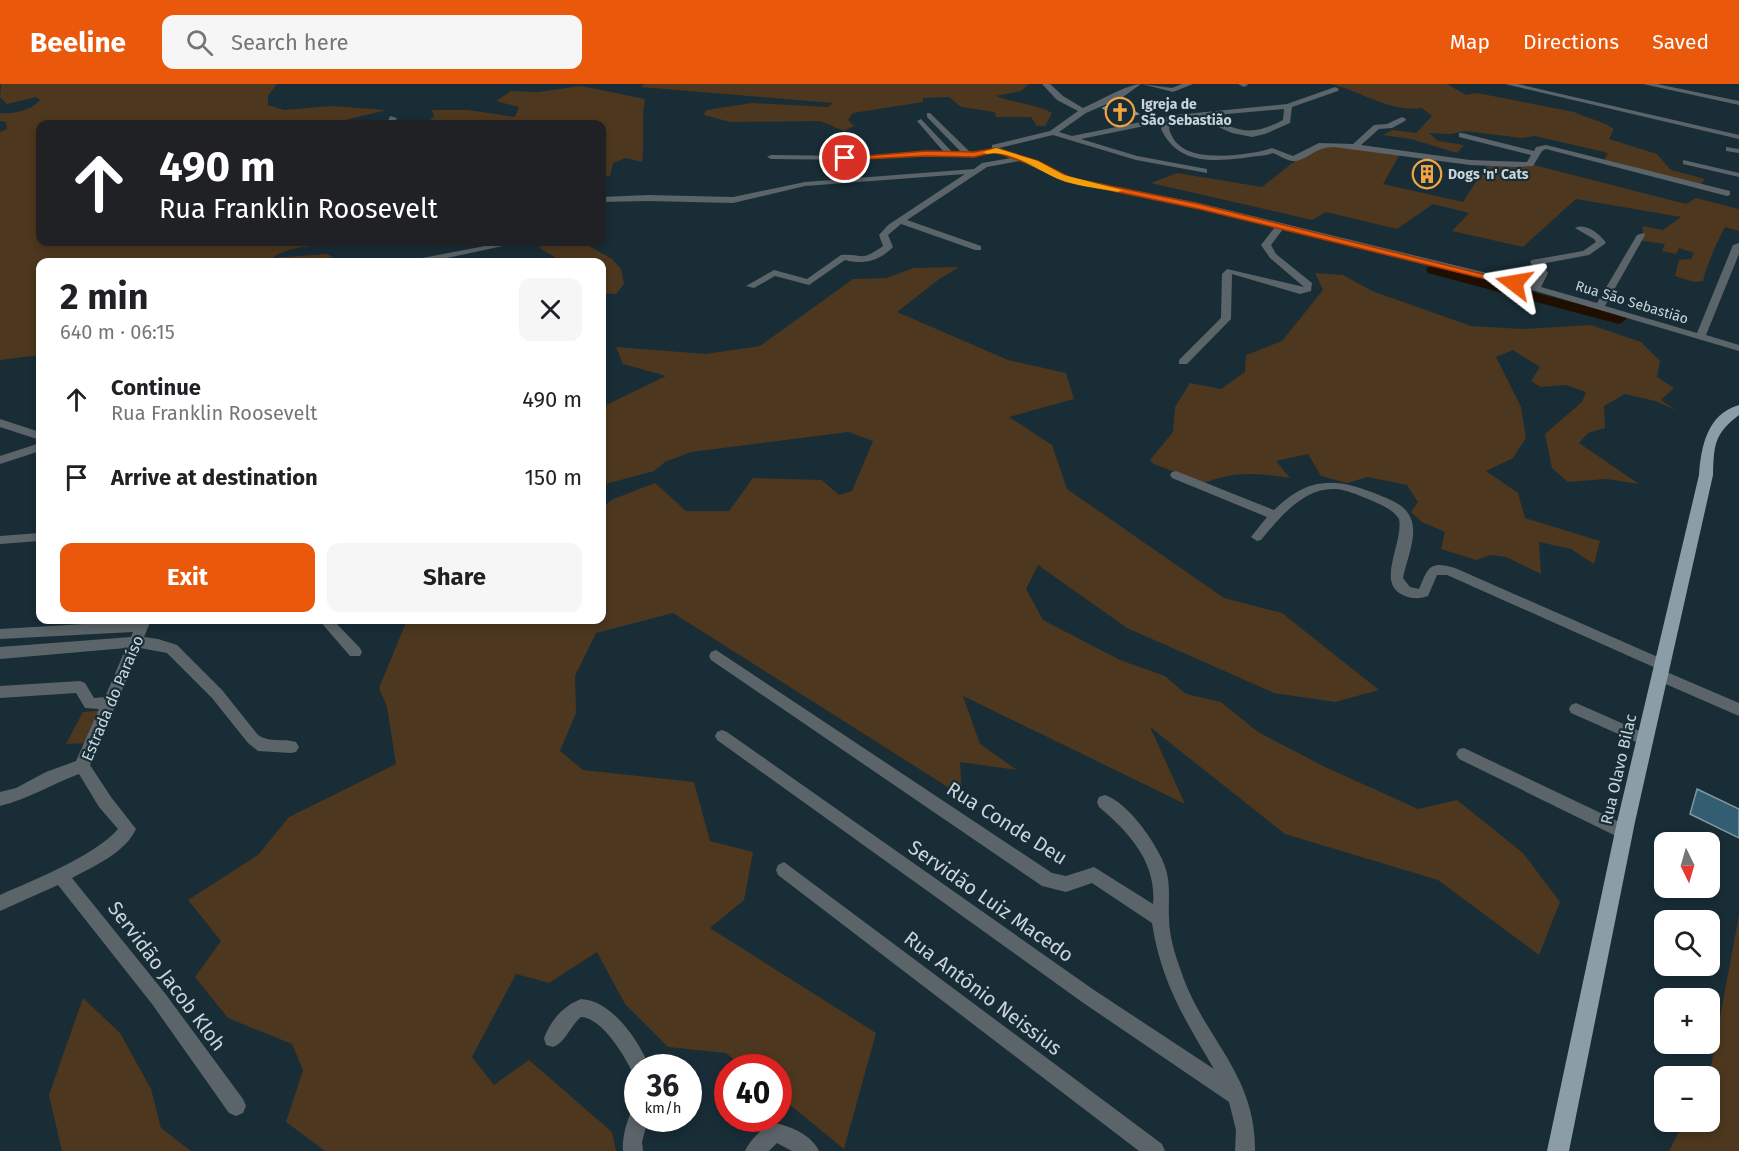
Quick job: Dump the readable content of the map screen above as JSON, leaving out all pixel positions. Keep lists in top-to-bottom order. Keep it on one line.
{"streets":{"main road":["Rua Olavo Bilac"],"street":["Rua São Sebastião","Estrada do Paraíso","Rua Conde Deu","Servidão Luiz Macedo","Servidão Jacob Kloh","Rua Antônio Neissius"]},"crossings":[["Estrada do Paraíso","Servidão Jacob Kloh"]],"places":{"church":["Igreja de São Sebastião"],"building":["Dogs 'n' Cats"]},"north":"bottom","page":{"header":"Beeline","search":"Search here","nav":["Map","Directions","Saved"],"turn":["490 m","Rua Franklin Roosevelt"],"heading":["2 min","640 m · 06:15"],"list":[{"name":"Continue","note":"Rua Franklin Roosevelt","value":"490 m"},{"name":"Arrive at destination","value":"150 m"}],"buttons":["Exit","Share"],"map_buttons":["+","−"],"speed":"36 km/h","limit":"40"}}
